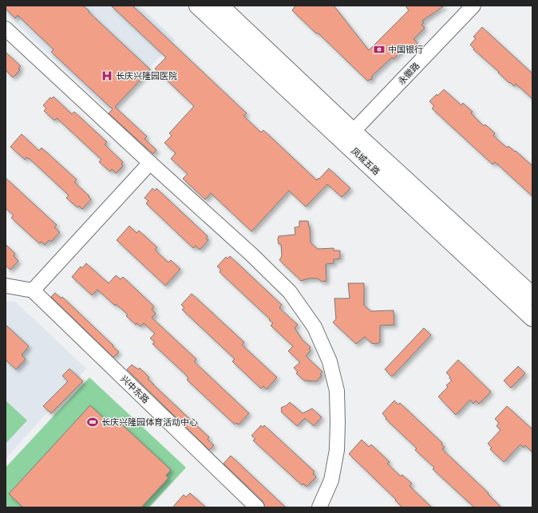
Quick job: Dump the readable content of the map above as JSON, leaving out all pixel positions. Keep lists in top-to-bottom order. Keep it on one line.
{"streets":{"main road":["凤城五路"],"street":["永徽路","兴中东路"]},"crossings":[["永徽路","凤城五路"]],"places":{"bank":["中国银行"],"hospital":["长庆兴隆园医院"],"sports":["长庆兴隆园体育活动中心"]}}
